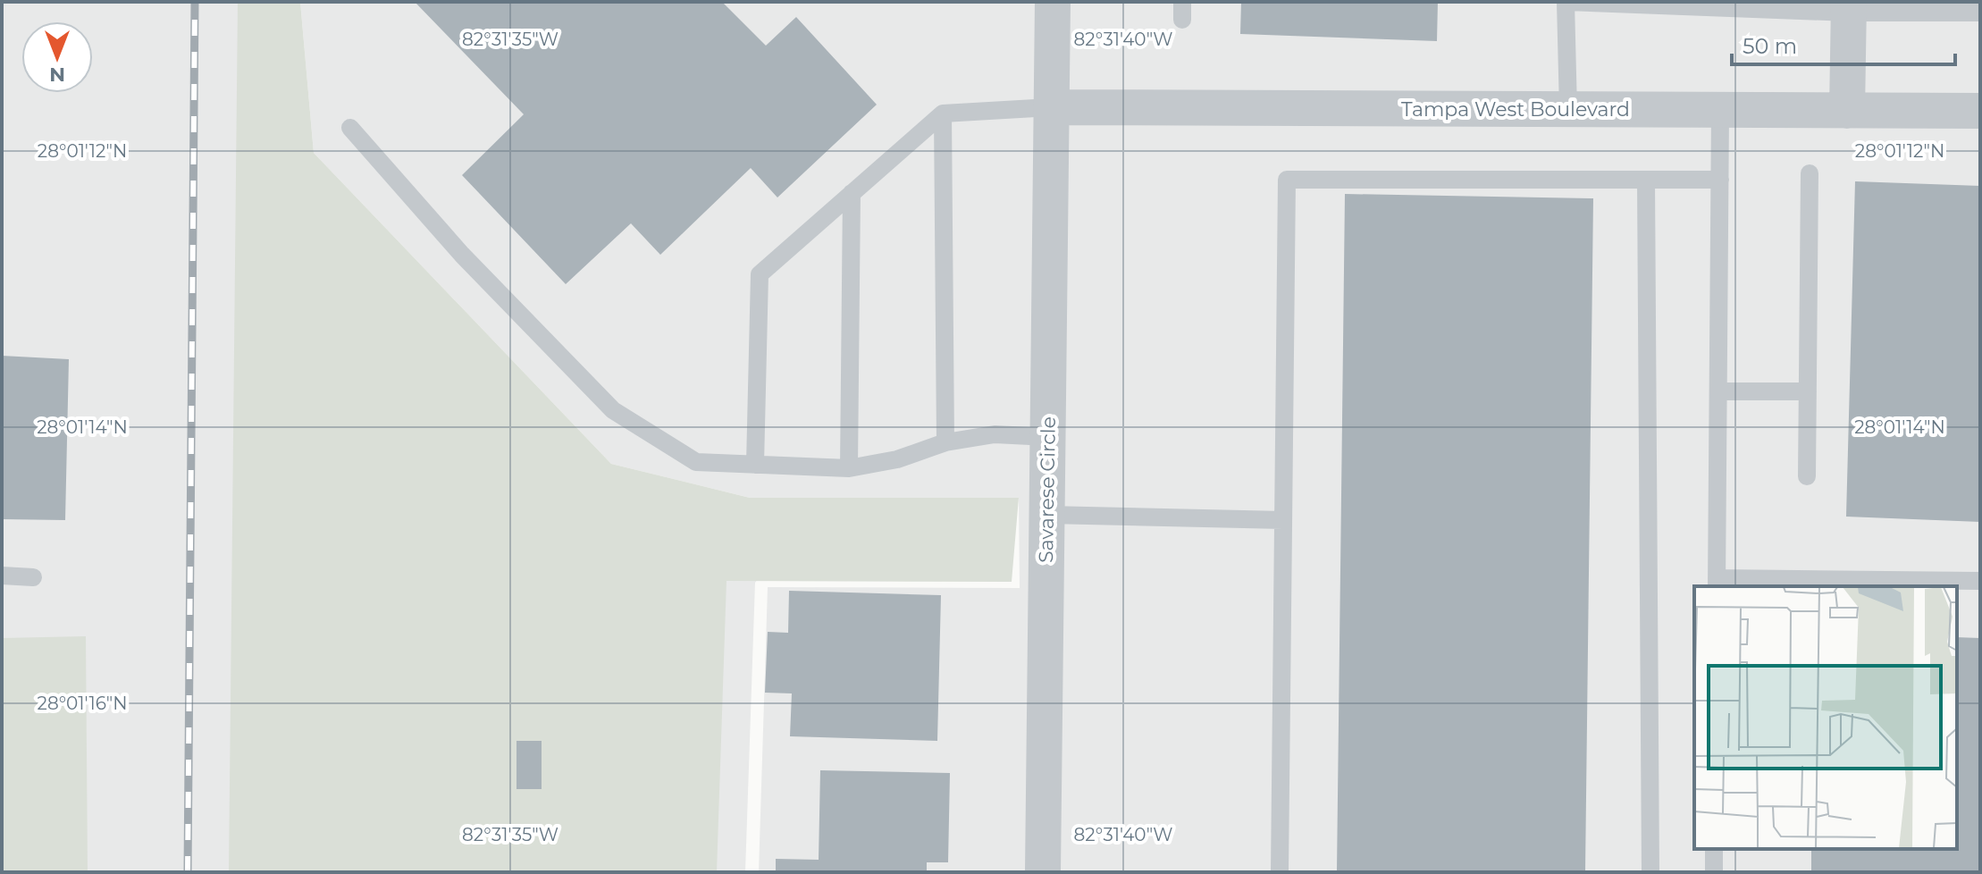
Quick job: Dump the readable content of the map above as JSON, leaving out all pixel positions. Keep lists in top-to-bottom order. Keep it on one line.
{"streets":{"street":["Tampa West Boulevard","Savarese Circle"]},"crossings":[["Tampa West Boulevard","Savarese Circle"]],"scale_bar":"50 m","north":"bottom","coordinates":["82°31'35\"W","82°31'40\"W","28°01'12\"N","28°01'14\"N","28°01'16\"N"]}
